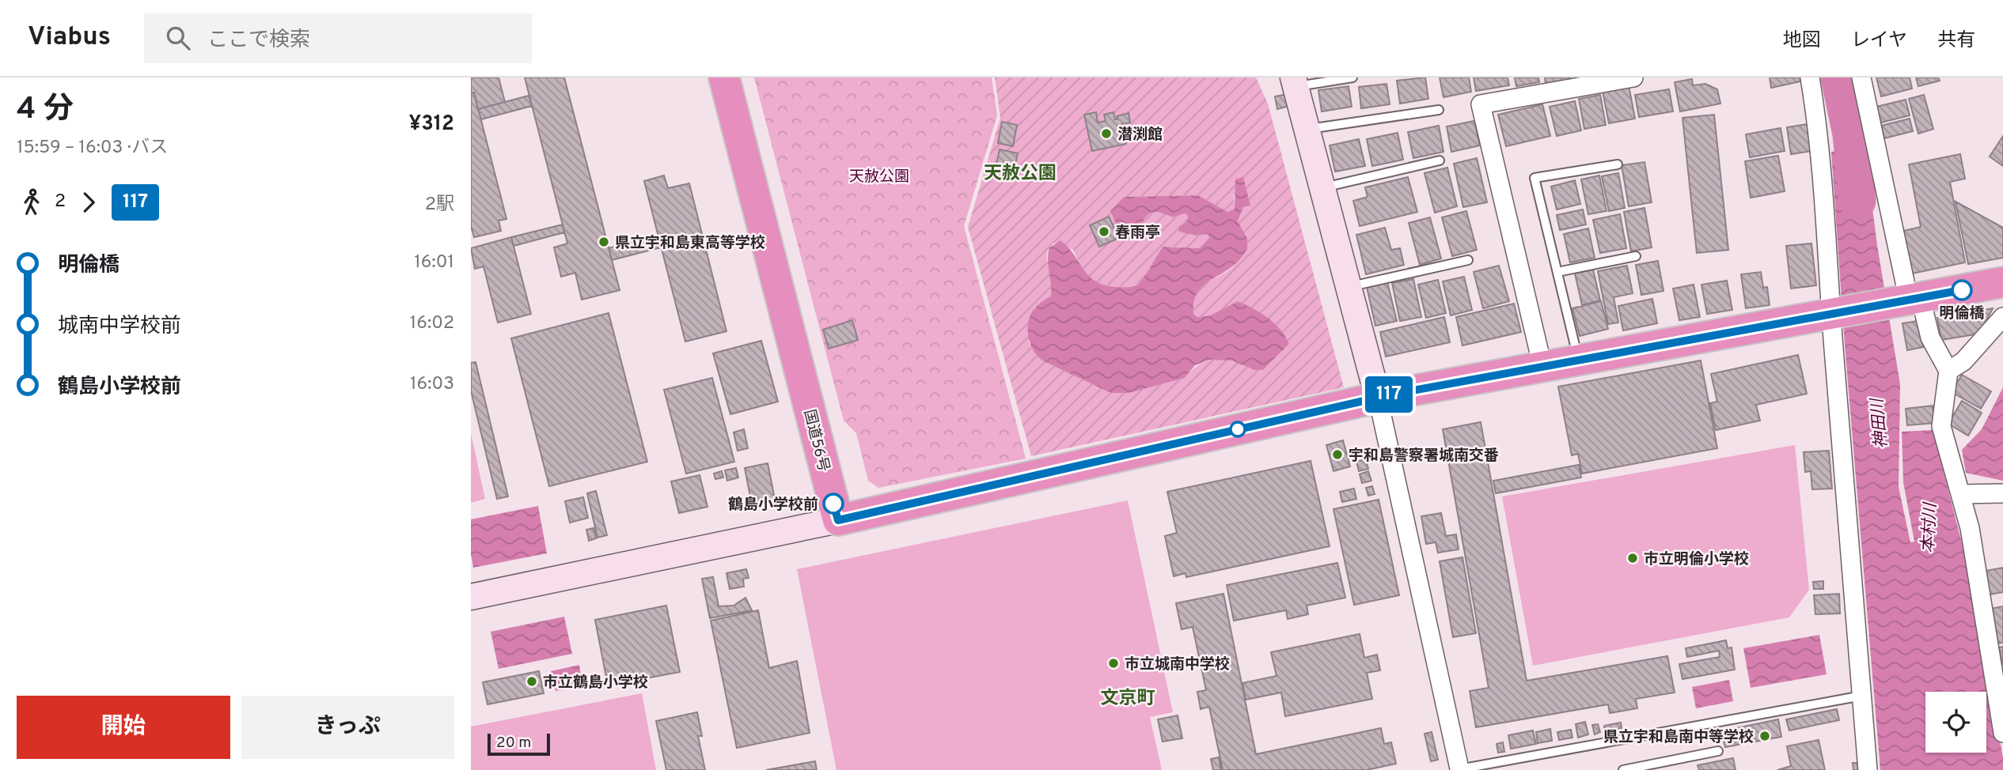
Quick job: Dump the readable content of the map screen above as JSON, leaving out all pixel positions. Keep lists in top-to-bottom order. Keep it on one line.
{"streets":{"highway":["国道56号"]},"districts":["天赦公園","文京町"],"water":["神田川","本村川"],"parks":["天赦公園"],"places":["潜渕館","春雨亭","県立宇和島東高等学校","明倫橋","宇和島警察署城南交番","鶴島小学校前","市立明倫小学校","市立城南中学校","市立鶴島小学校","県立宇和島南中等学校"],"lines":["bus line 117"],"scale_bar":"20 m","page":{"header":"Viabus","search":"ここで検索","nav":["地図","レイヤ","共有"],"heading":["4 分","15:59 – 16:03 · バス","¥312"],"on_map":"117","legs":["2","117","2駅"],"list":[{"name":"明倫橋","value":"16:01"},{"name":"城南中学校前","value":"16:02"},{"name":"鶴島小学校前","value":"16:03"}],"buttons":["開始","きっぷ"],"scale":"20 m"}}
